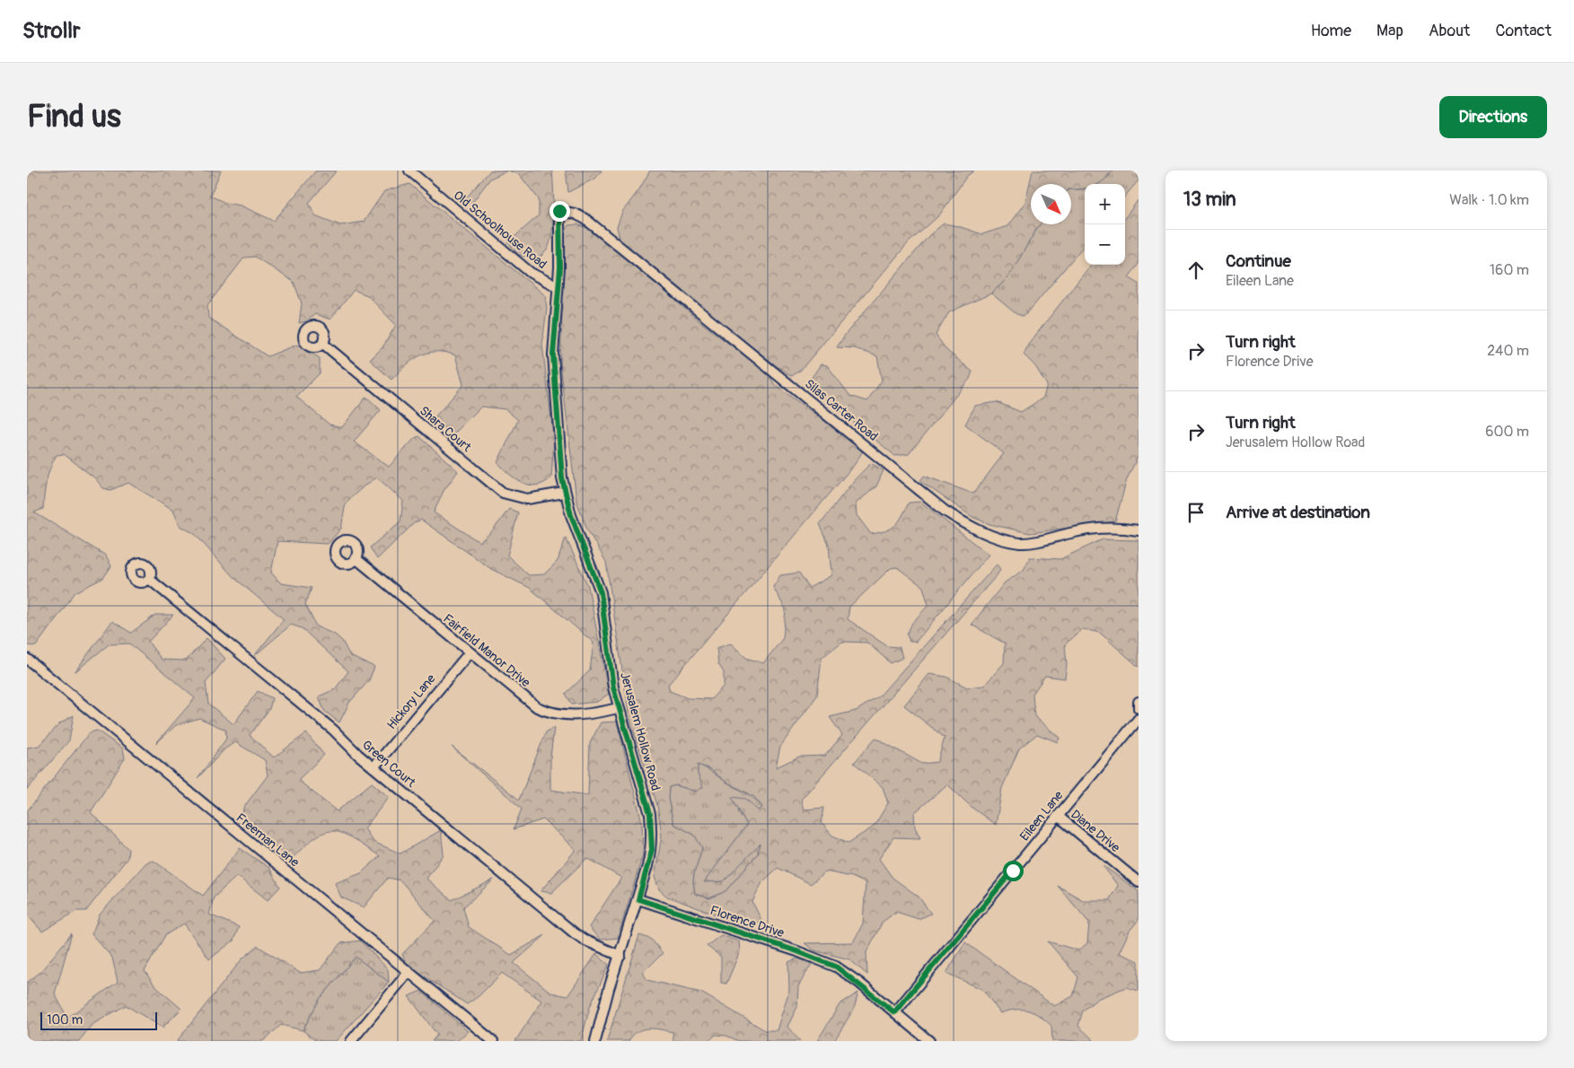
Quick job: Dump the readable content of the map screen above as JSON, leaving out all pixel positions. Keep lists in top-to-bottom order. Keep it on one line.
{"streets":{"street":["Old Schoolhouse Road","Silas Carter Road","Shara Court","Fairfield Manor Drive","Hickory Lane","Jerusalem Hollow Road","Green Court","Eileen Lane","Diane Drive","Freeman Lane","Florence Drive"]},"crossings":[["Old Schoolhouse Road","Jerusalem Hollow Road"],["Silas Carter Road","Jerusalem Hollow Road"],["Shara Court","Jerusalem Hollow Road"],["Fairfield Manor Drive","Hickory Lane"],["Fairfield Manor Drive","Jerusalem Hollow Road"],["Hickory Lane","Green Court"],["Jerusalem Hollow Road","Green Court"],["Jerusalem Hollow Road","Florence Drive"],["Eileen Lane","Diane Drive"],["Eileen Lane","Florence Drive"]],"scale_bar":"100 m","north":"bottom right","page":{"header":"Strollr","nav":["Home","Map","About","Contact"],"buttons":"Directions","title":"Find us","heading":["13 min","Walk · 1.0 km"],"map_buttons":["+","−"],"list":[["Continue","Eileen Lane","160 m"],["Turn right","Florence Drive","240 m"],["Turn right","Jerusalem Hollow Road","600 m"],"Arrive at destination"],"scale":"100 m"}}
